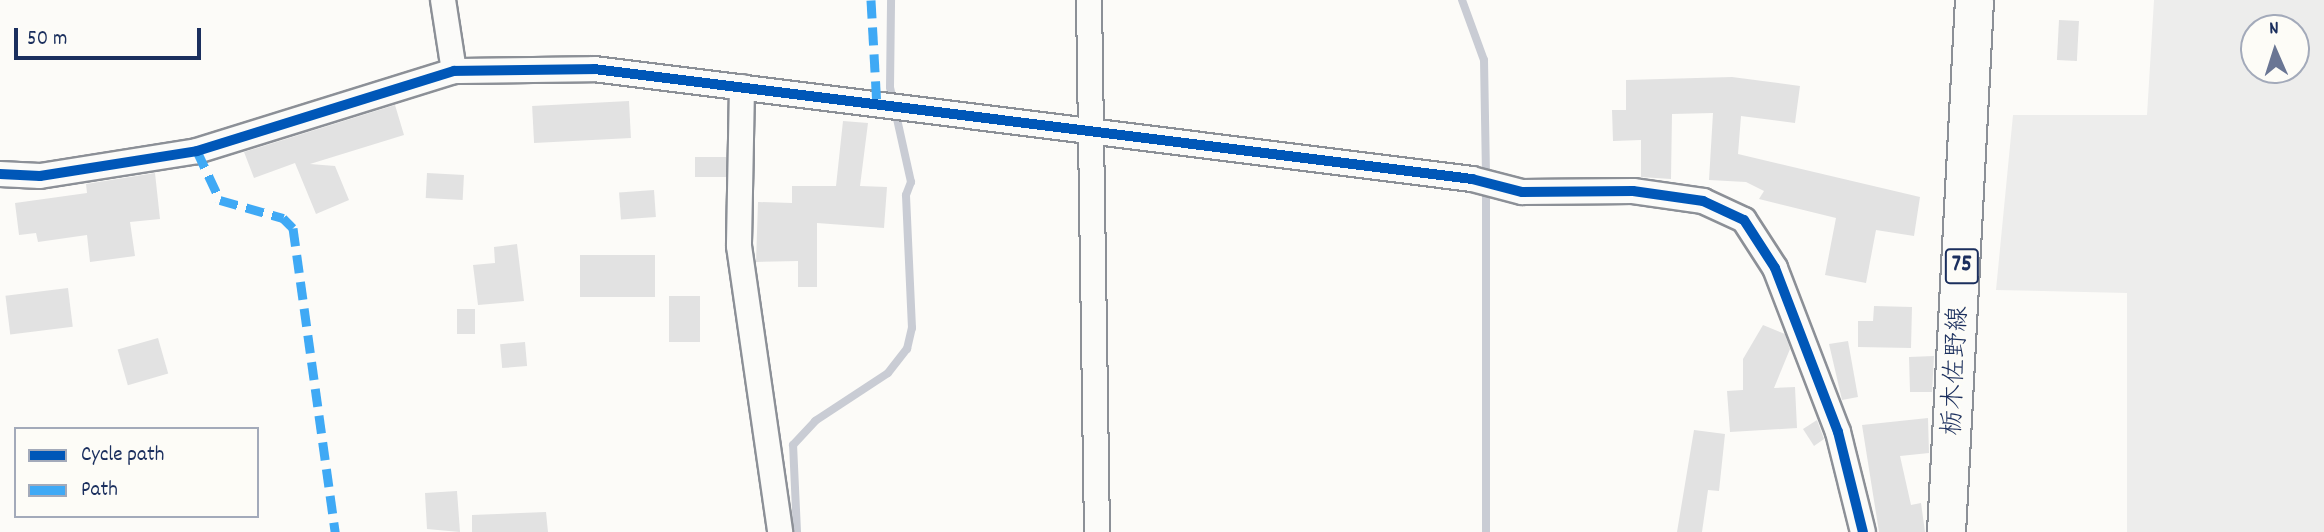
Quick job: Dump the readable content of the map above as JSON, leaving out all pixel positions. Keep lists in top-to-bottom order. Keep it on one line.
{"streets":{"main road":["75","栃木佐野線"]},"legend":["Cycle path","Path"],"scale_bar":"50 m","north":"top"}
